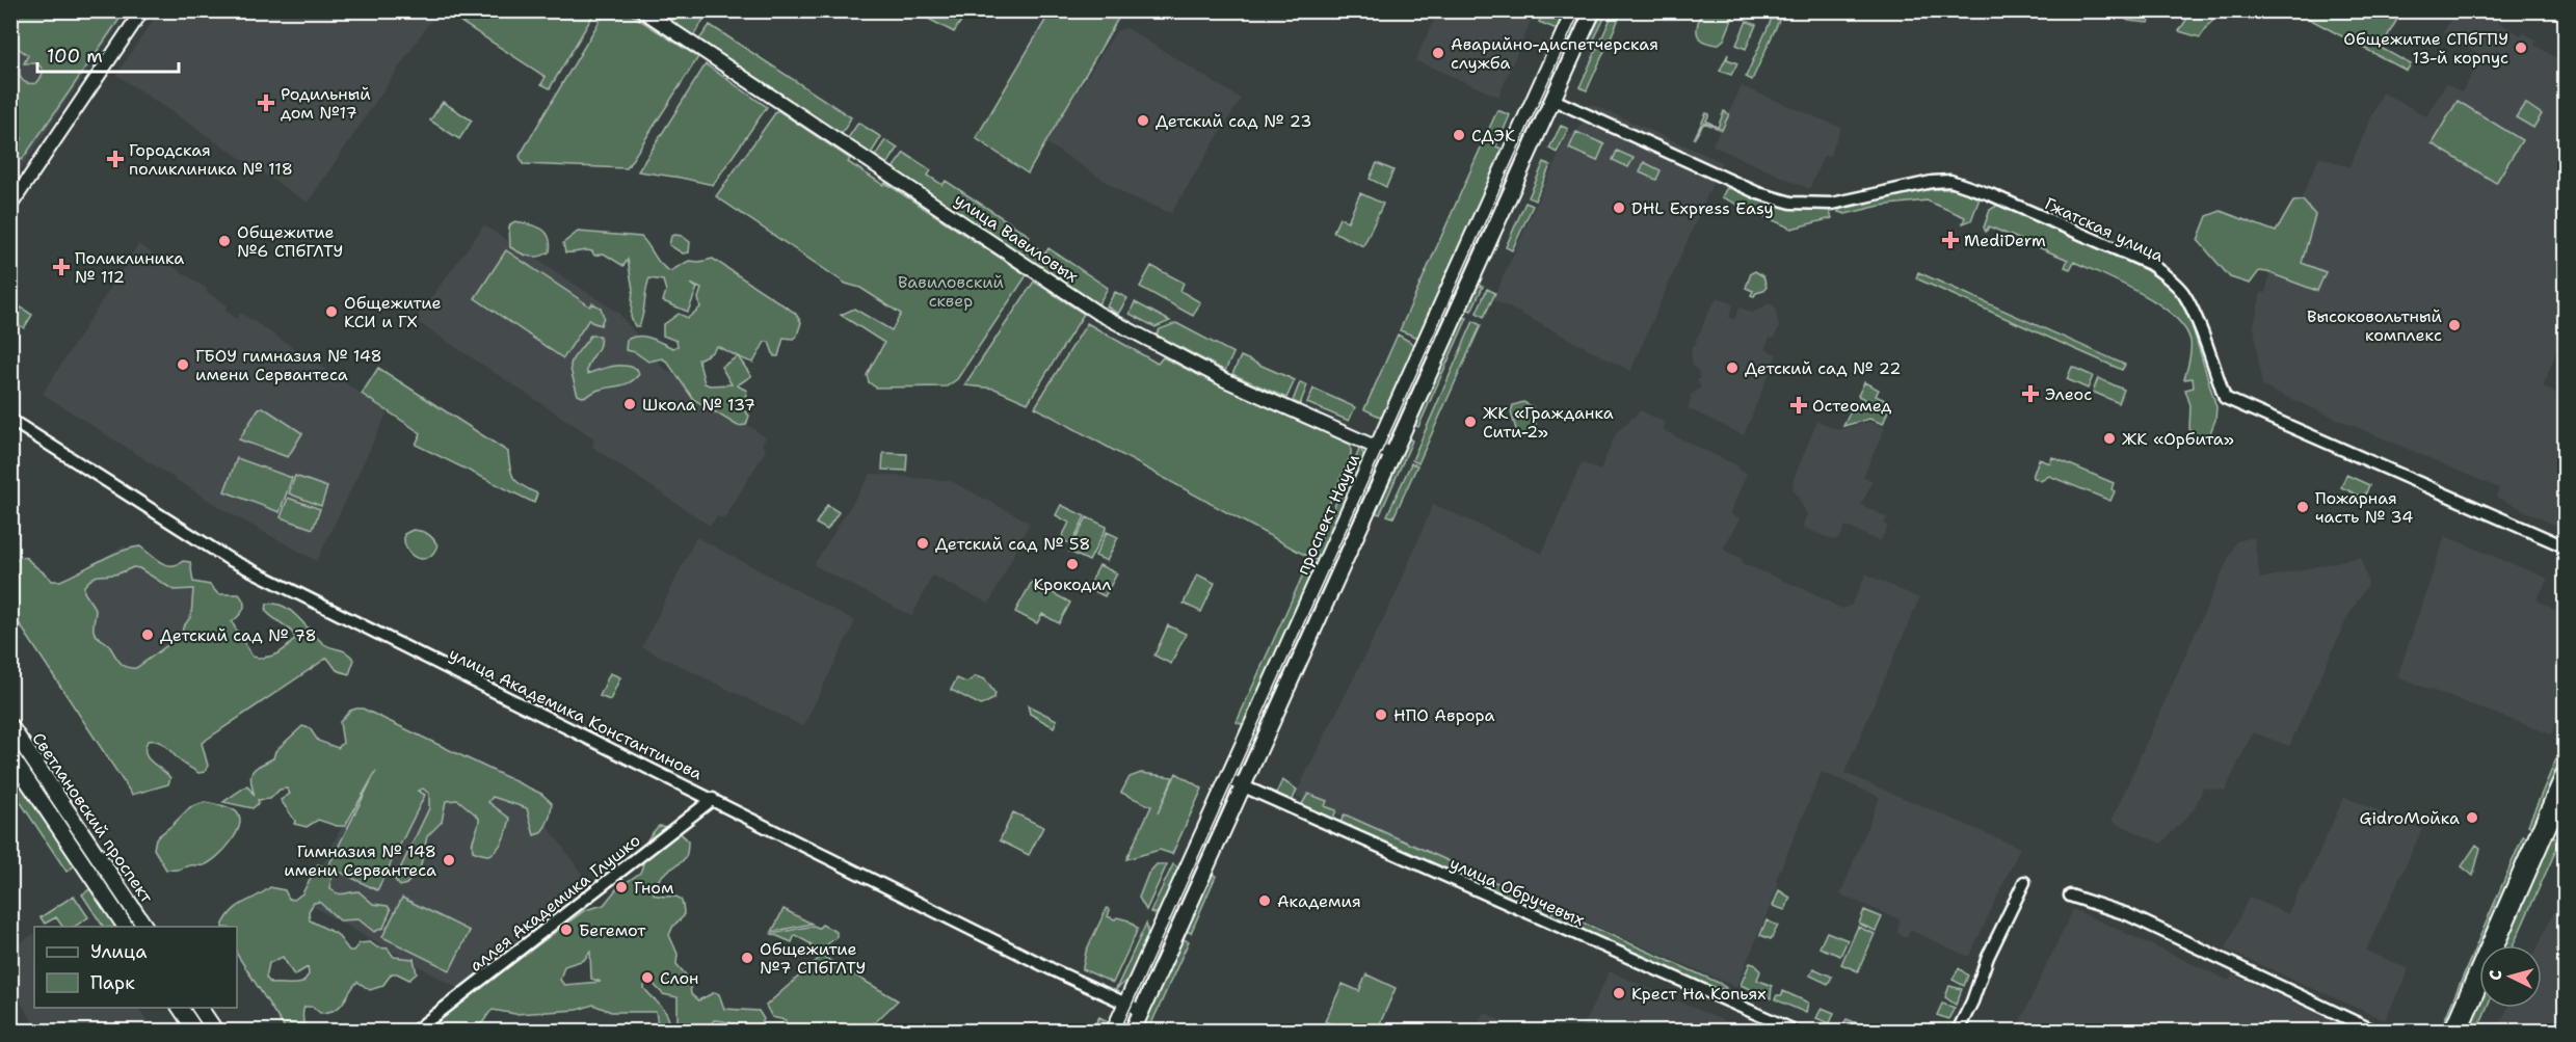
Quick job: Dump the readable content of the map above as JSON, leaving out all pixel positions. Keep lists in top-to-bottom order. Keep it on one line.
{"streets":{"main road":["проспект Науки","Светлановский проспект"],"street":["Гжатская улица","улица Вавиловых","улица Академика Константинова","улица Обручевых","аллея Академика Глушко"]},"crossings":[["Гжатская улица","проспект Науки"],["улица Вавиловых","проспект Науки"],["проспект Науки","улица Академика Константинова"],["проспект Науки","улица Обручевых"],["улица Академика Константинова","аллея Академика Глушко"]],"parks":["Вавиловский сквер"],"places":{"other":["Общежитие СПбГПУ 13-й корпус","Аварийно-диспетчерская служба","Детский сад № 23","СДЭК","DHL Express Easy","Общежитие №6 СПбГЛТУ","Общежитие КСИ и ГХ","Высоковольтный комплекc","ГБОУ гимназия № 148 имени Сервантеса","Детский сад № 22","Школа № 137","ЖК «Гражданка Сити-2»","ЖК «Орбита»","Пожарная часть № 34","Детский сад № 58","Крокодил","Детский сад № 78","НПО Аврора","GidroМойка","Гимназия № 148 имени Сервантеса","Гном","Академия","Бегемот","Общежитие №7 СПбГЛТУ","Слон","Крест На Копьях"],"health":["Родильный дом №17","Городская поликлиника № 118","MediDerm","Поликлиника № 112","Элеос","Остеомед"]},"legend":["Улица","Парк"],"scale_bar":"100 m","north":"left"}
